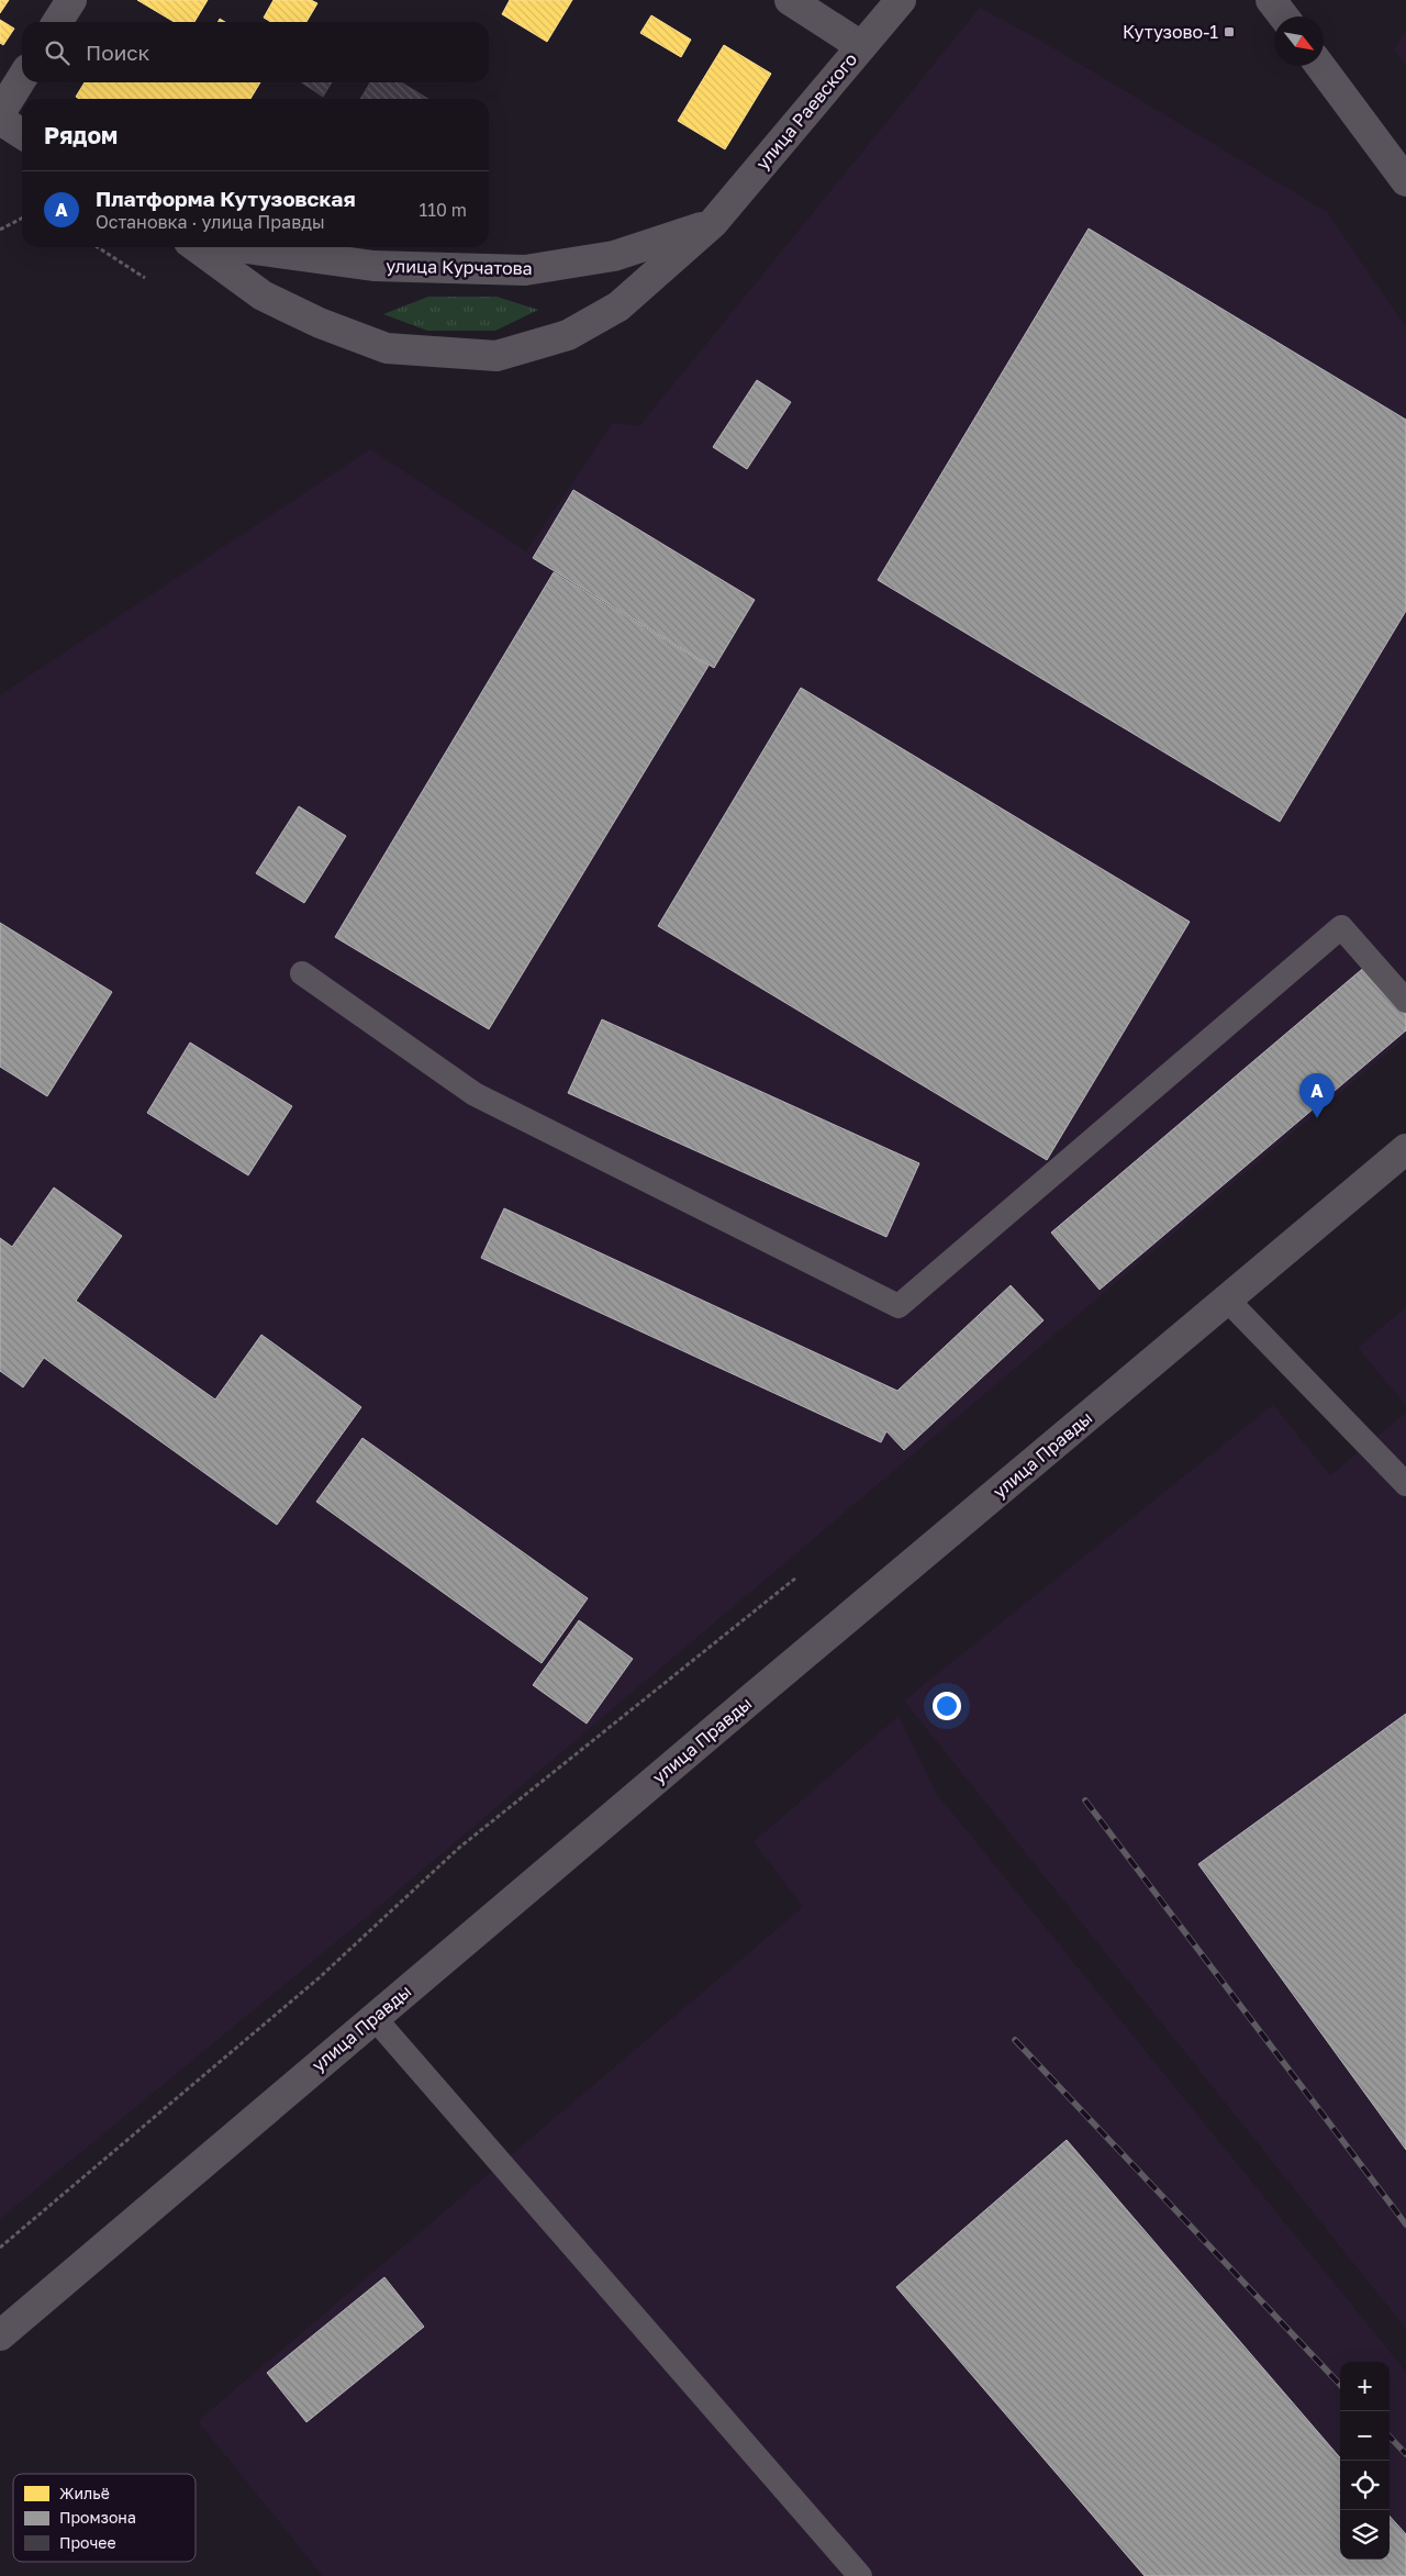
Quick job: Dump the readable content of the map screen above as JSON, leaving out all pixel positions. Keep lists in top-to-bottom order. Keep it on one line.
{"streets":{"street":["улица Раевского","улица Курчатова","улица Правды"]},"crossings":[["улица Раевского","улица Курчатова"]],"places":{"transit":["Кутузово-1"]},"legend":["Жильё","Промзона","Прочее"],"north":"bottom right","page":{"search":"Поиск","heading":"Рядом","list":[{"mark":"A","name":"Платформа Кутузовская","note":"Остановка · улица Правды","value":"110 m"}],"pins":"A","map_buttons":["+","−"]}}
